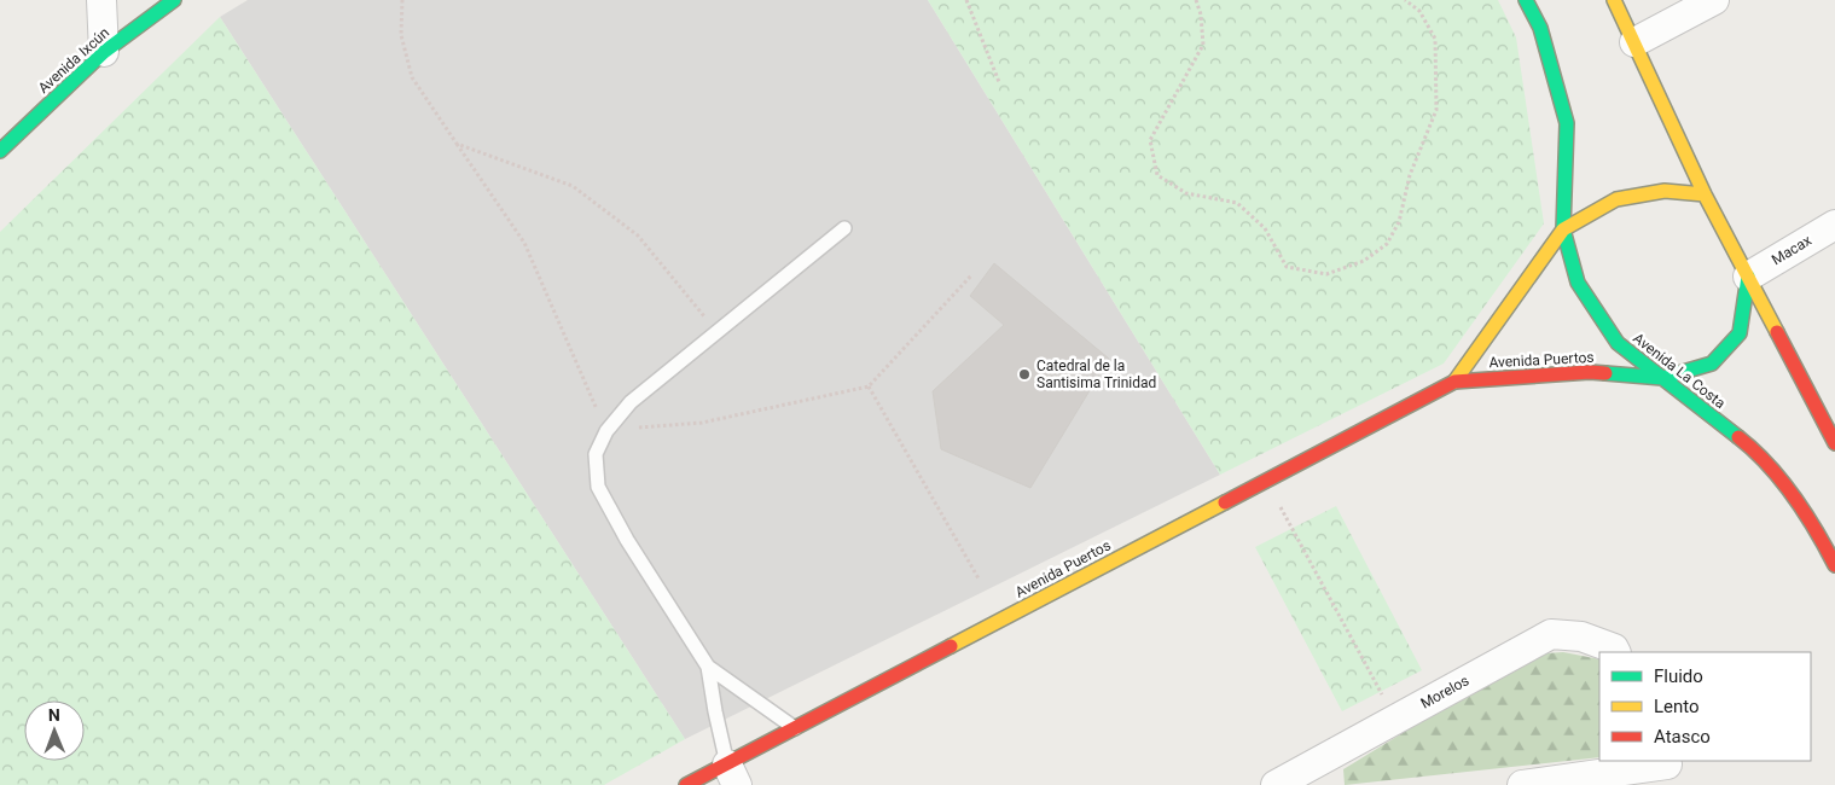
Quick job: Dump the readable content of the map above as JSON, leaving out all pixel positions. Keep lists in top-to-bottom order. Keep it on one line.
{"streets":{"street":["Avenida Ixcún","Macax","Avenida Puertos","Avenida La Costa","Morelos"]},"crossings":[["Macax","Avenida Puertos"],["Macax","Avenida La Costa"],["Avenida Puertos","Avenida La Costa"]],"places":["Catedral de la Santisima Trinidad"],"legend":["Fluido","Lento","Atasco"],"north":"top"}
